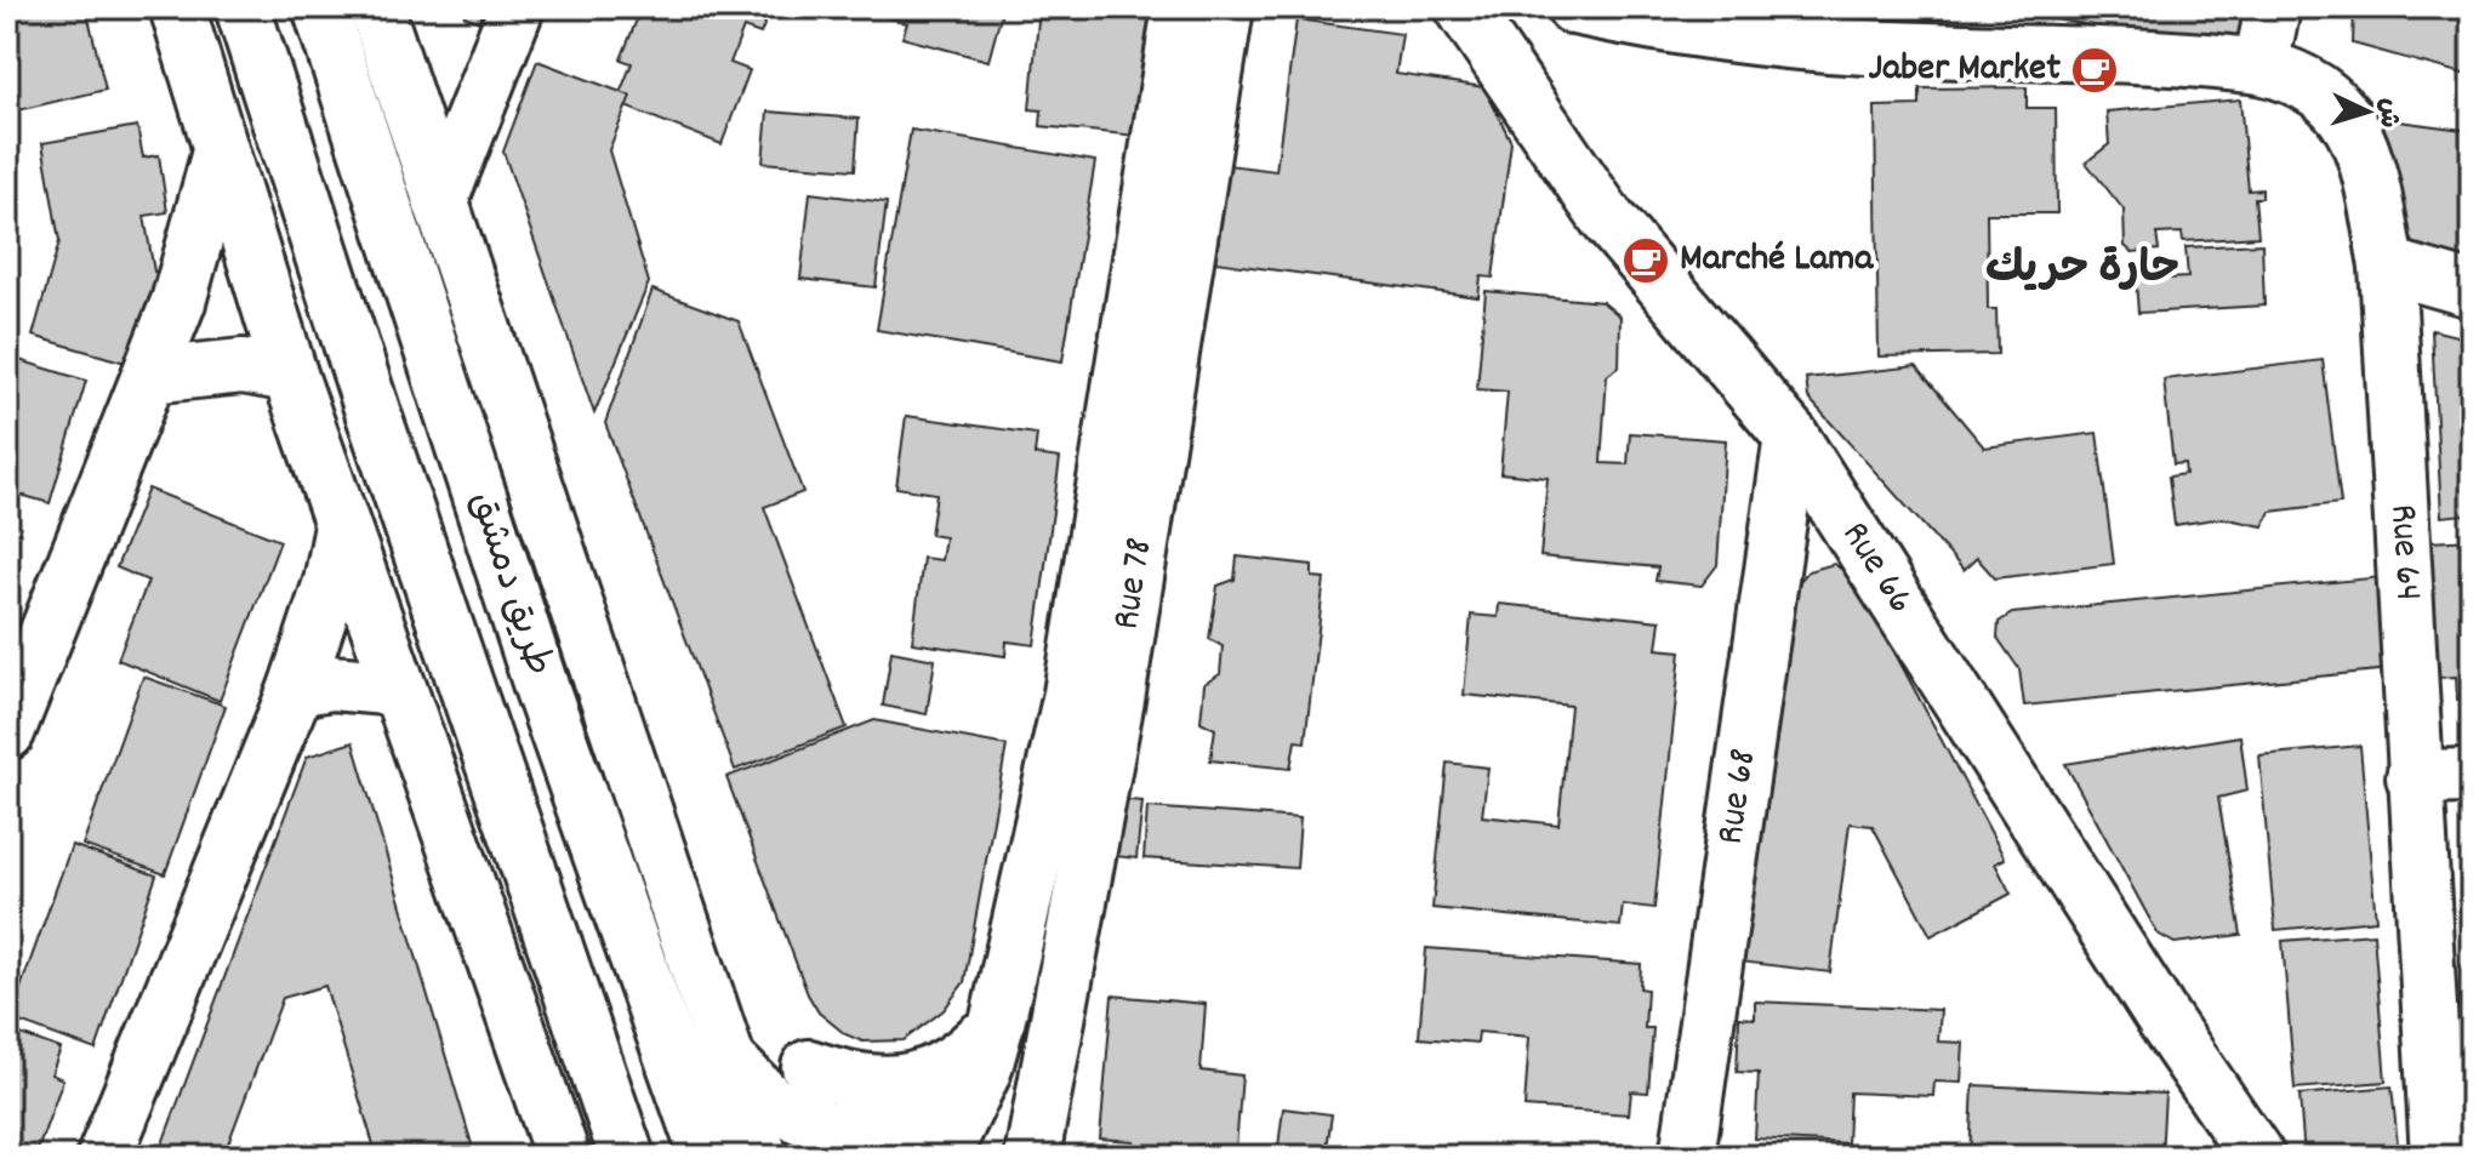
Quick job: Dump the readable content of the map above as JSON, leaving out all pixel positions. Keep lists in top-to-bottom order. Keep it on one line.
{"streets":{"main road":["Rue 64","Rue 66","طريق دمشق","Rue 68"]},"crossings":[["Rue 66","Rue 68"]],"districts":["حارة حريك"],"places":{"cafe":["Jaber Market","Marché Lama"]},"north":"right"}
